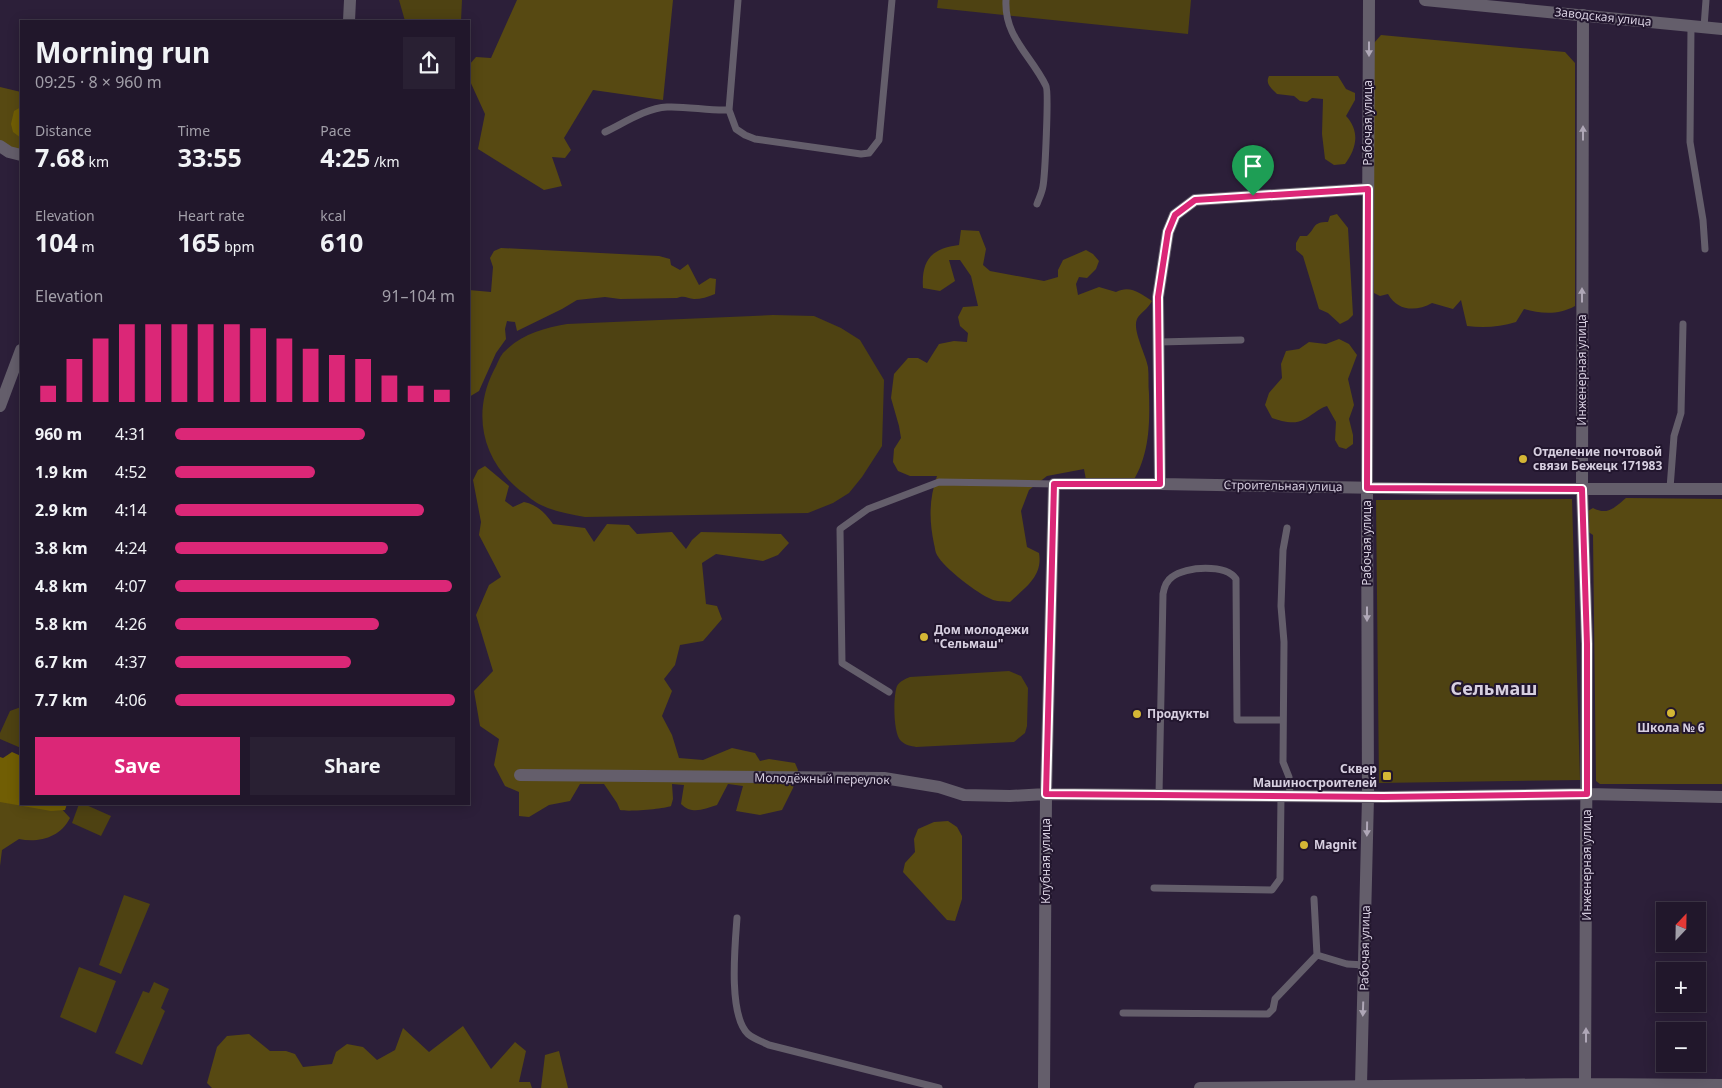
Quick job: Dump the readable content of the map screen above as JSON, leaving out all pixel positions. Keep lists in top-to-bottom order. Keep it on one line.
{"streets":{"street":["Заводская улица","Рабочая улица","Инженерная улица","Строительная улица","Молодёжный переулок","Клубная улица"]},"crossings":[["Заводская улица","Инженерная улица"],["Рабочая улица","Строительная улица"],["Рабочая улица","Молодёжный переулок"],["Инженерная улица","Строительная улица"],["Инженерная улица","Молодёжный переулок"],["Строительная улица","Клубная улица"],["Молодёжный переулок","Клубная улица"]],"one_way":["Рабочая улица","Инженерная улица"],"districts":["Сельмаш"],"places":{"other":["Отделение почтовой связи Бежецк 171983","Дом молодежи \"Сельмаш\"","Школа № 6","Продукты","Magnit"],"transit":["Сквер Машиностроителей"]},"north":"top","page":{"heading":["Morning run","09:25 · 8 × 960 m"],"stats":[["Distance","7.68 km"],["Time","33:55"],["Pace","4:25 /km"],["Elevation","104 m"],["Heart rate","165 bpm"],["kcal","610"]],"chart":["Elevation","91–104 m"],"list":[{"name":"960 m","note":"4:31"},{"name":"1.9 km","note":"4:52"},{"name":"2.9 km","note":"4:14"},{"name":"3.8 km","note":"4:24"},{"name":"4.8 km","note":"4:07"},{"name":"5.8 km","note":"4:26"},{"name":"6.7 km","note":"4:37"},{"name":"7.7 km","note":"4:06"}],"buttons":["Save","Share"],"map_buttons":["+","−"]}}
